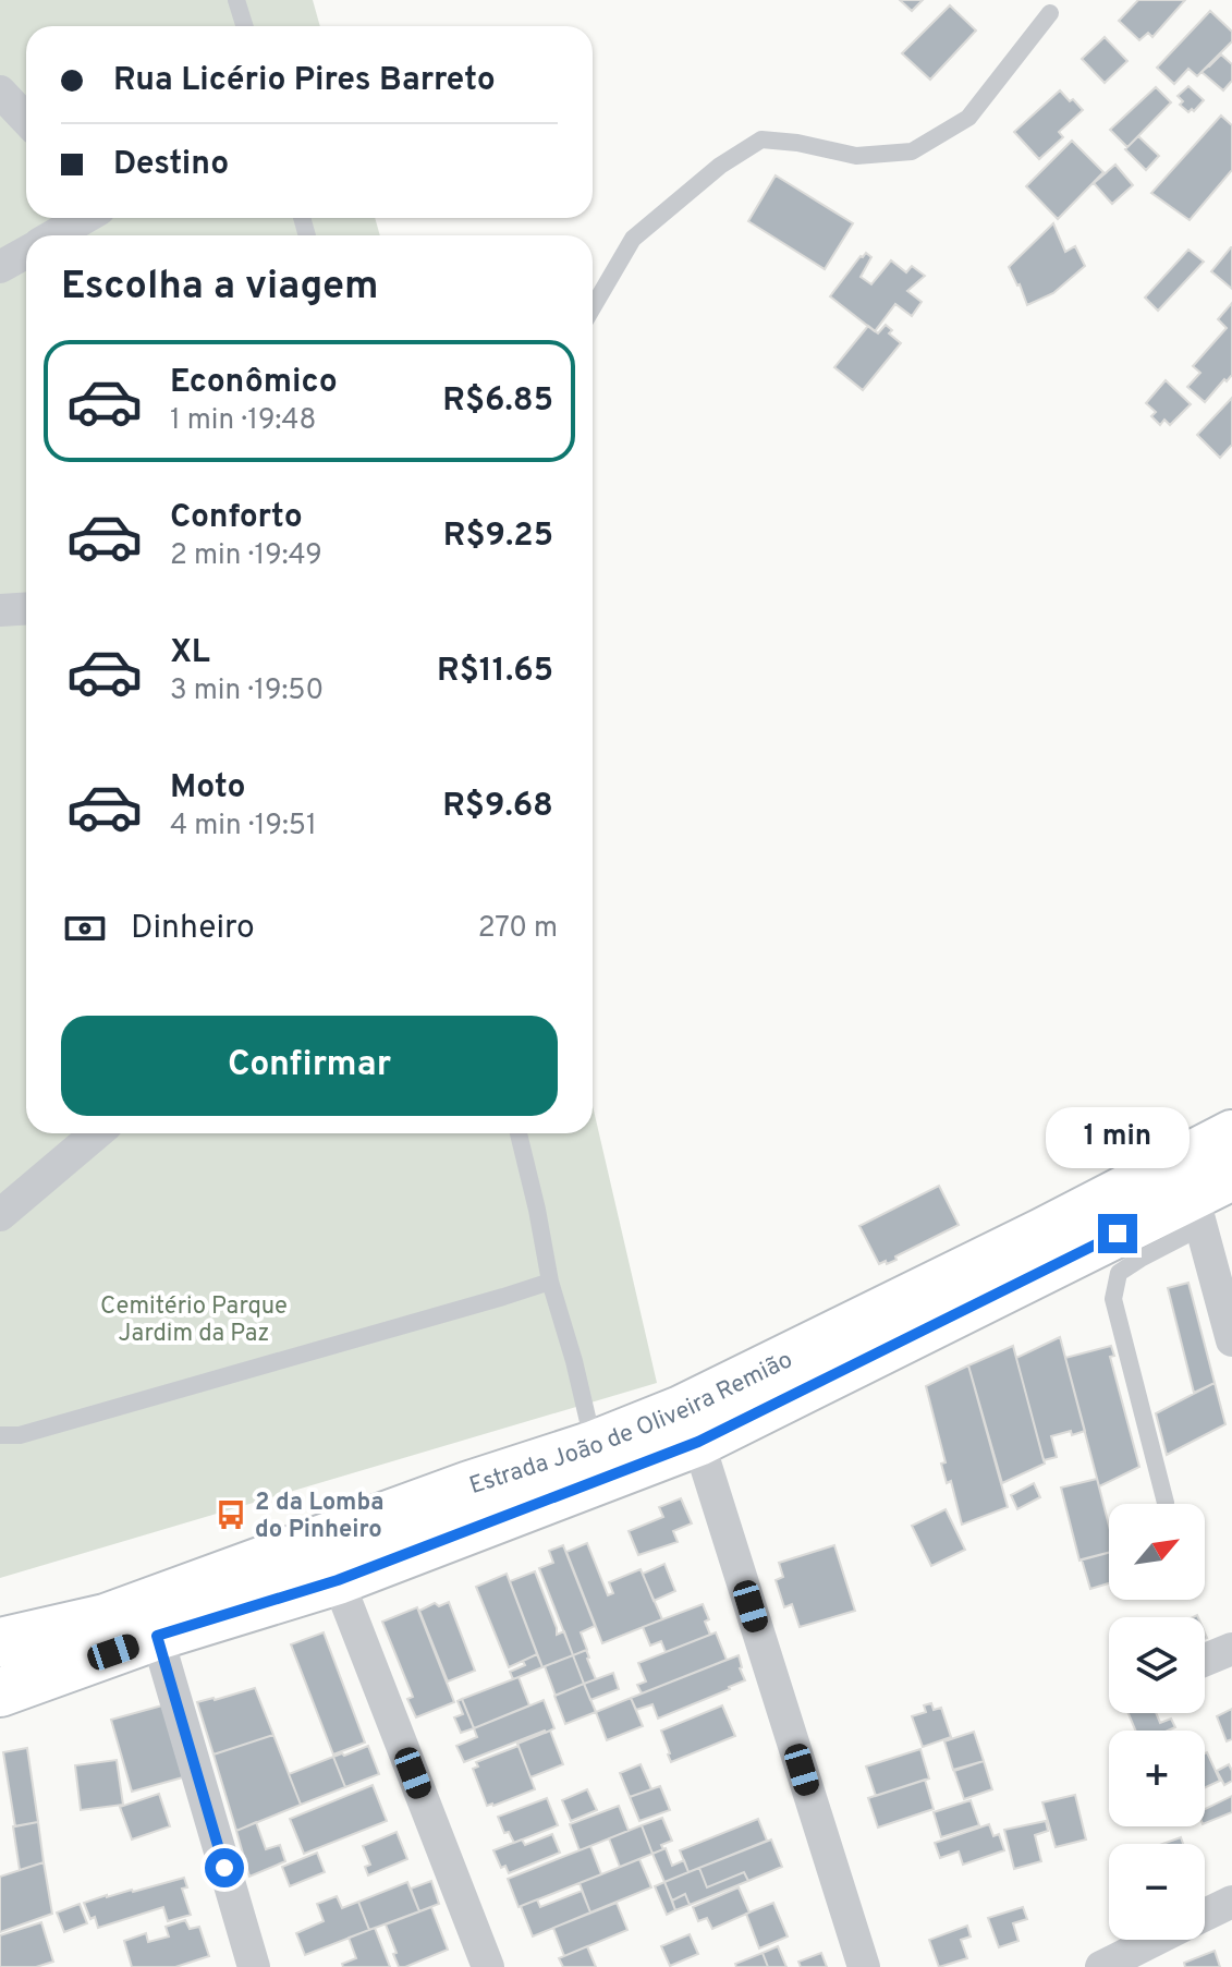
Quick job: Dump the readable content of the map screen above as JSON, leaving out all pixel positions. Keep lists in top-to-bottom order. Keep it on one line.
{"streets":{"main road":["Estrada João de Oliveira Remião"]},"parks":["Cemitério Parque Jardim da Paz"],"places":{"bus stop":["2 da Lomba do Pinheiro"]},"north":"top right","page":{"banner":["Rua Licério Pires Barreto","Destino"],"heading":"Escolha a viagem","list":[{"name":"Econômico","note":"1 min · 19:48","value":"R$6.85"},{"name":"Conforto","note":"2 min · 19:49","value":"R$9.25"},{"name":"XL","note":"3 min · 19:50","value":"R$11.65"},{"name":"Moto","note":"4 min · 19:51","value":"R$9.68"}],"pay":["Dinheiro","270 m"],"buttons":"Confirmar","bubble":"1 min","map_buttons":["+","−"]}}
